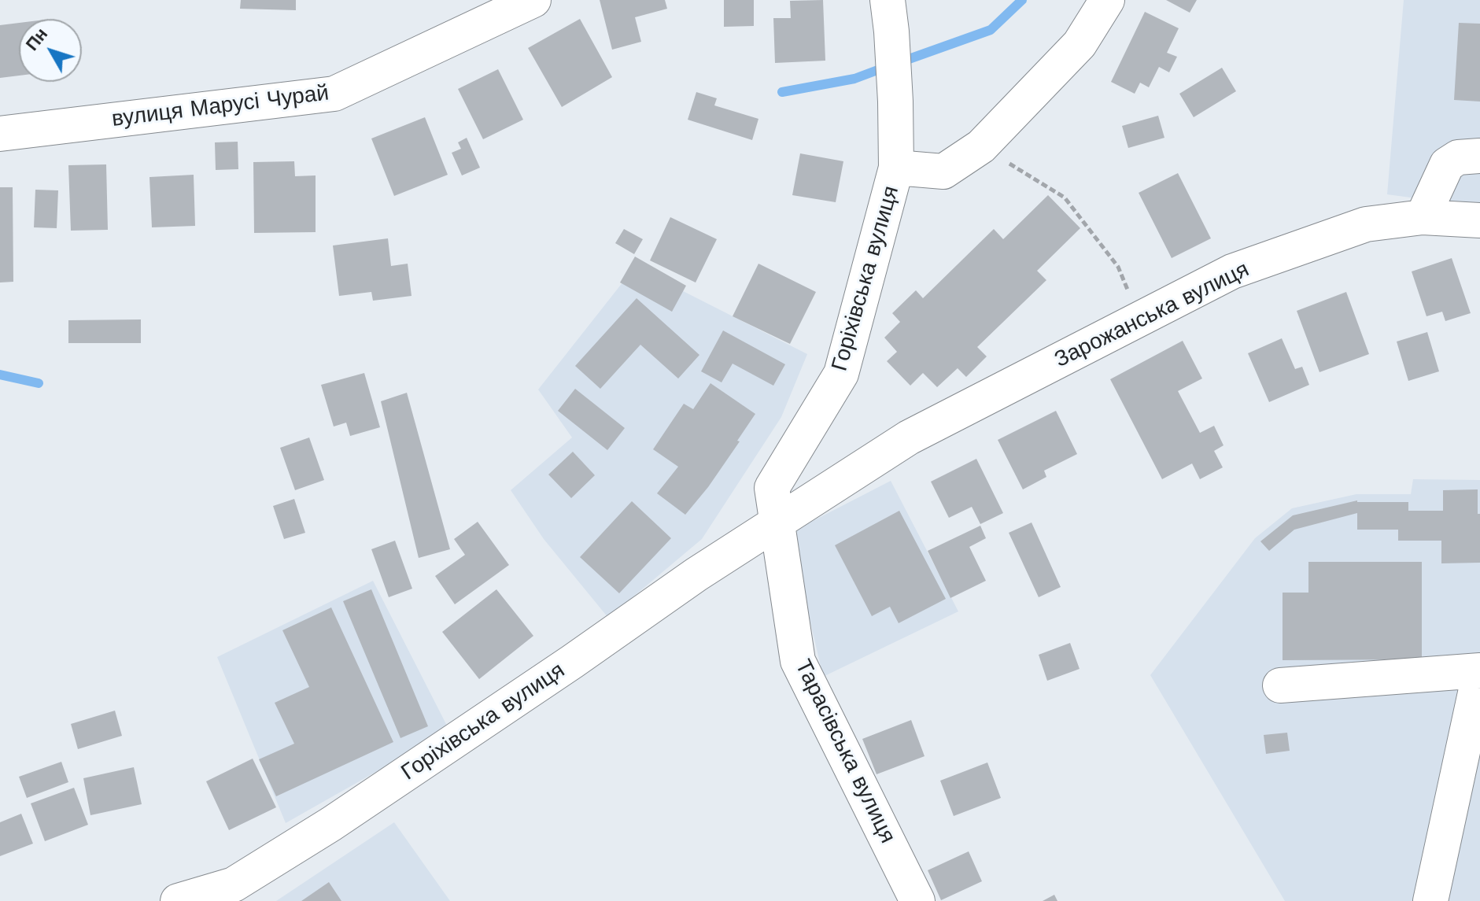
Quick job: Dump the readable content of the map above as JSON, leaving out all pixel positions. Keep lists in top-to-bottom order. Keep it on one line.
{"streets":{"street":["вулиця Марусі Чурай","Горіхівська вулиця","Зарожанська вулиця","Тарасівська вулиця"]},"crossings":[["Горіхівська вулиця","Зарожанська вулиця"],["Горіхівська вулиця","Тарасівська вулиця"]],"north":"top left"}
